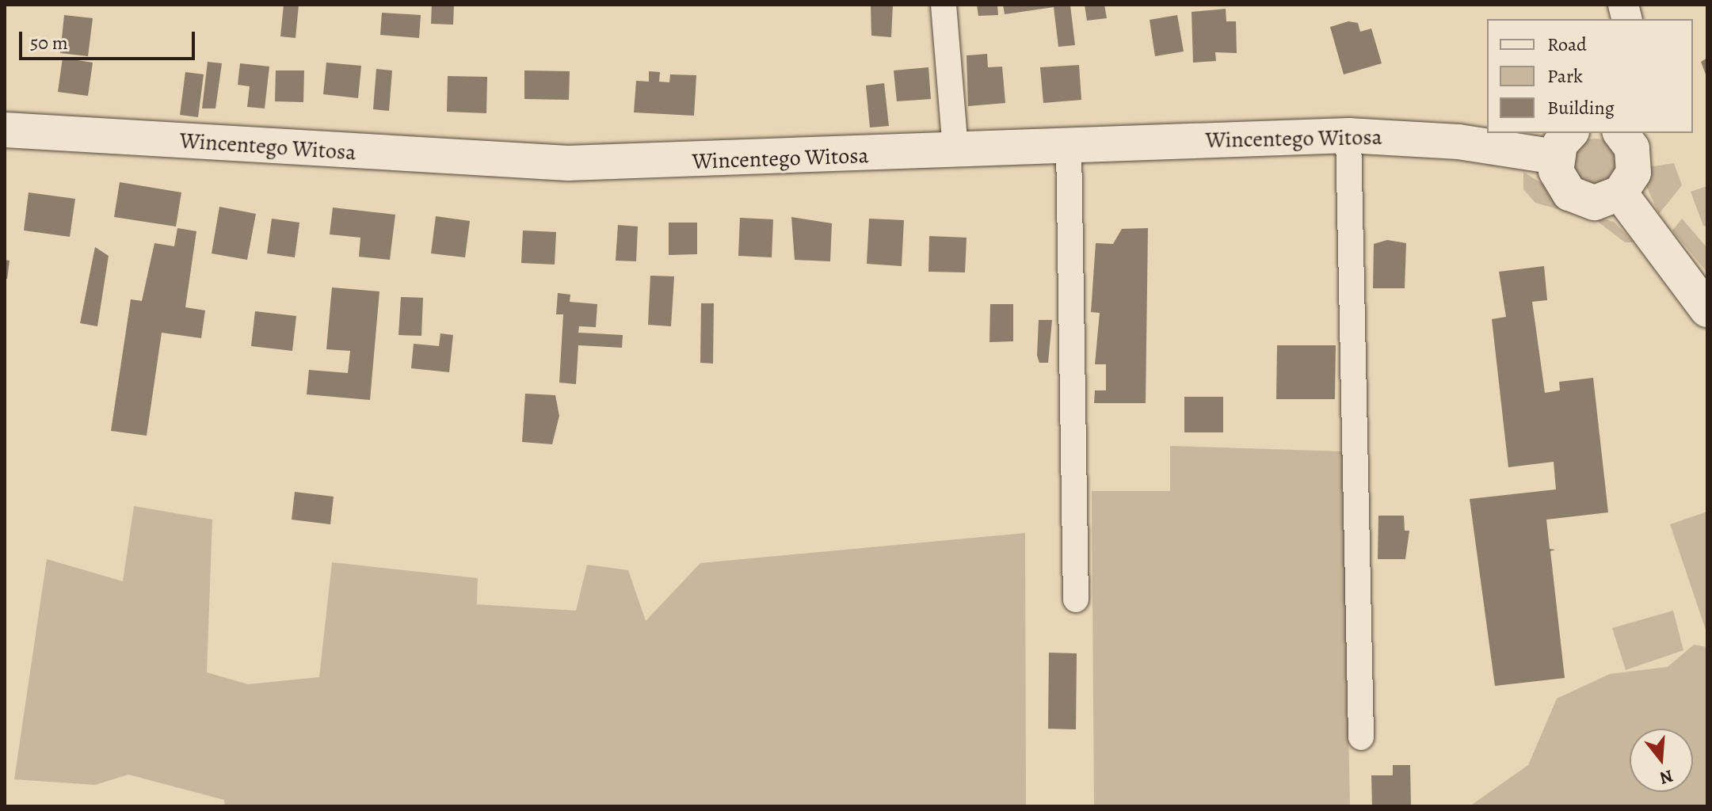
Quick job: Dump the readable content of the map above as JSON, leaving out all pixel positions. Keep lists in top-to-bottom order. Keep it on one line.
{"streets":{"main road":["Wincentego Witosa"]},"legend":["Road","Park","Building"],"scale_bar":"50 m","north":"bottom"}
